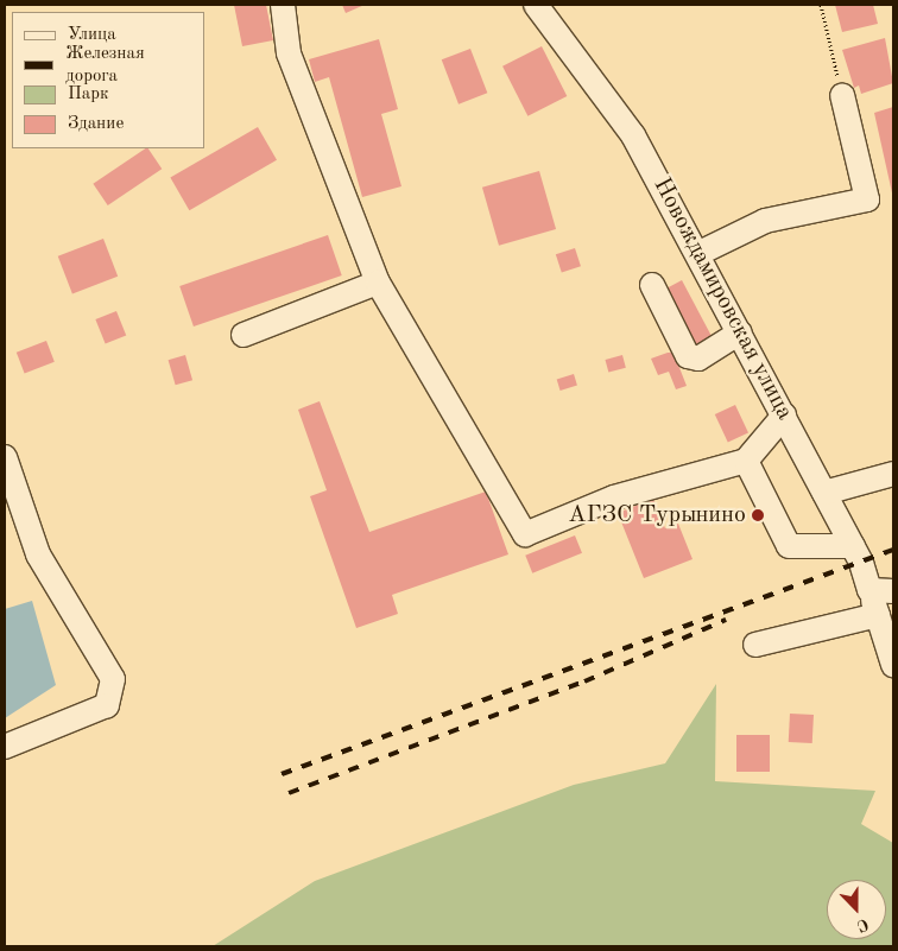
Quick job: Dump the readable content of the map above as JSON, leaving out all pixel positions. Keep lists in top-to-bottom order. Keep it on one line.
{"streets":{"street":["Новождамировская улица"]},"places":["АГЗС Турынино"],"legend":["Улица","Железная дорога","Парк","Здание"],"north":"bottom"}
